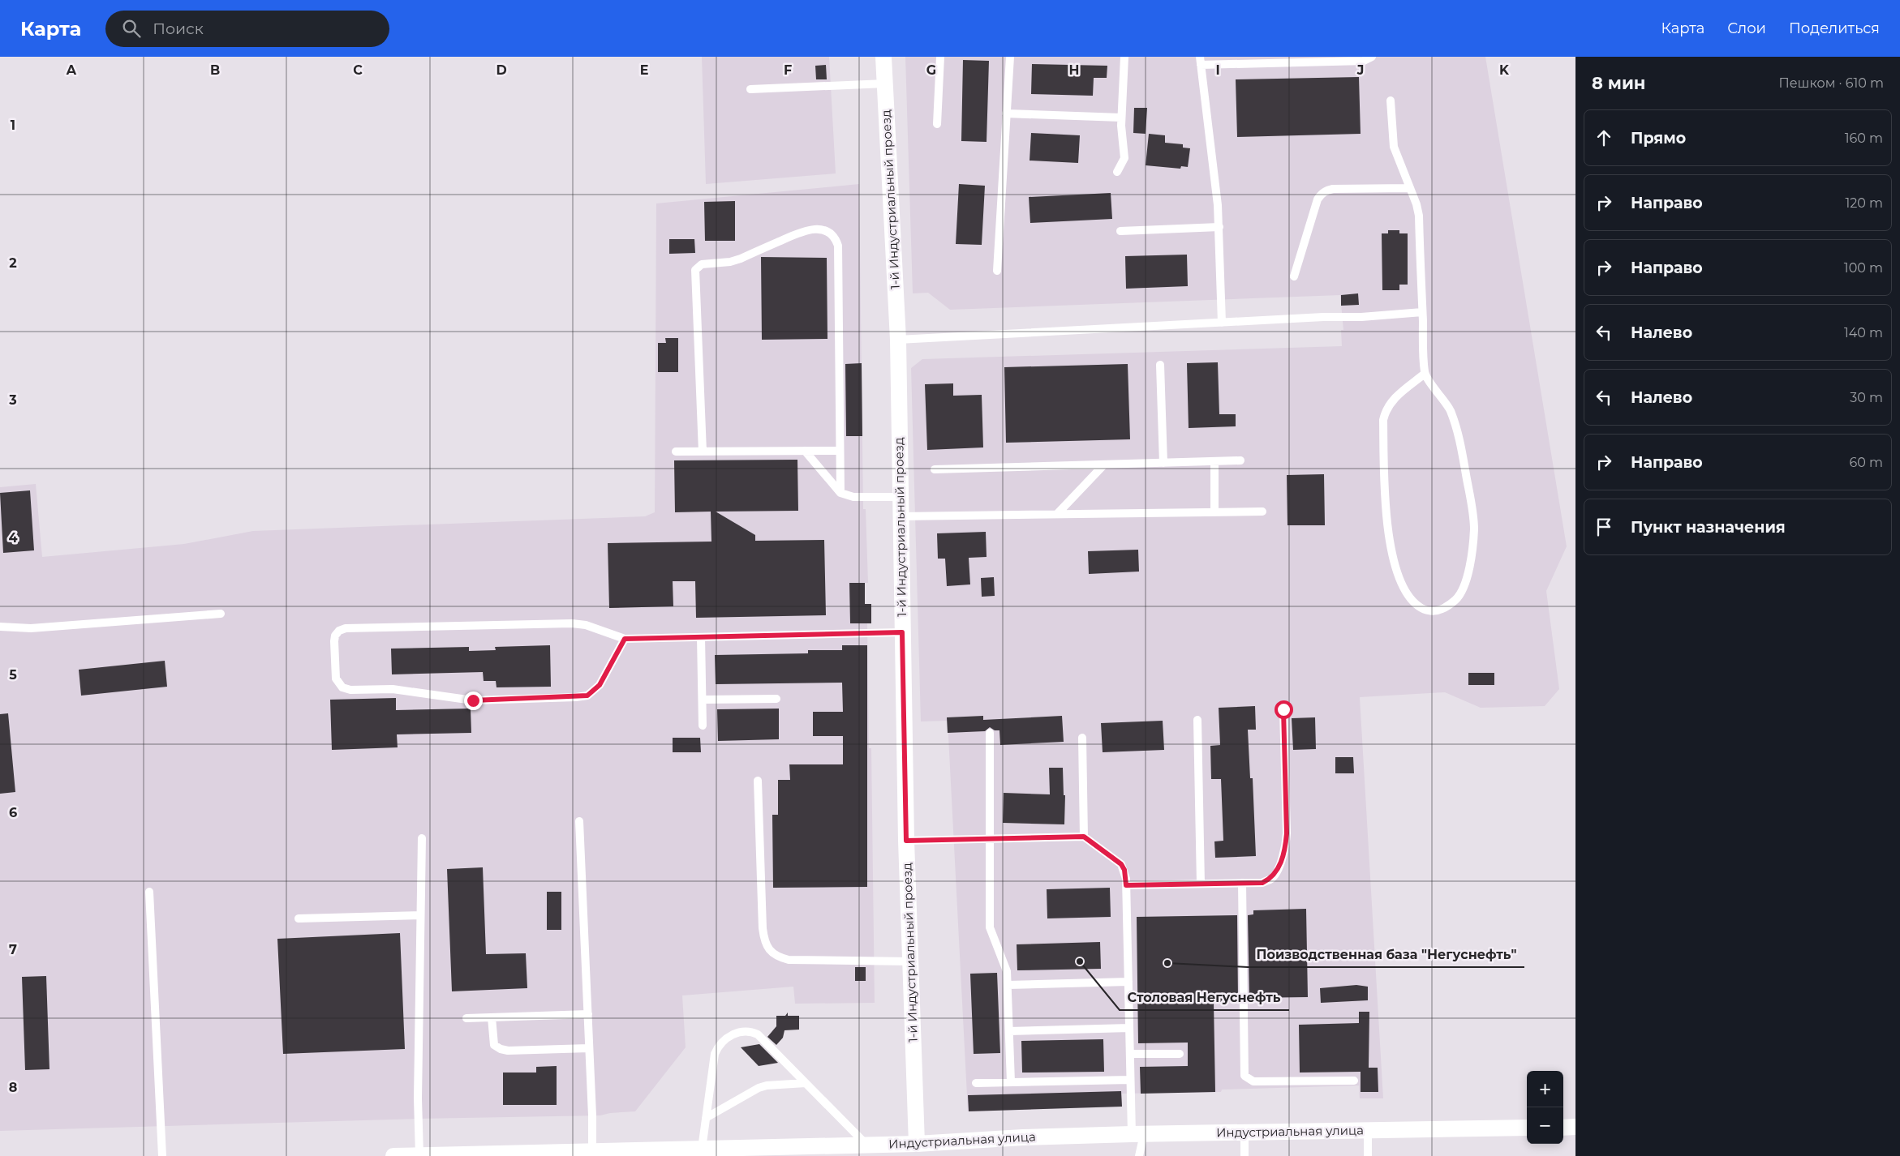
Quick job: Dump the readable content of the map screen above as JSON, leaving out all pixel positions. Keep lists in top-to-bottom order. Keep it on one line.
{"streets":{"street":["1-й Индустриальный проезд","Индустриальная улица"]},"crossings":[["1-й Индустриальный проезд","Индустриальная улица"]],"places":["Столовая Негуснефть","Поизводственная база \"Негуснефть\""],"page":{"header":"Карта","search":"Поиск","nav":["Карта","Слои","Поделиться"],"heading":["8 мин","Пешком · 610 m"],"list":[["Прямо","160 m"],["Направо","120 m"],["Направо","100 m"],["Налево","140 m"],["Налево","30 m"],["Направо","60 m"],"Пункт назначения"],"map_buttons":["+","−"]},"grid":{"columns":["A","B","C","D","E","F","G","H","I","J","K"],"rows":["1","2","3","4","5","6","7","8"]}}
